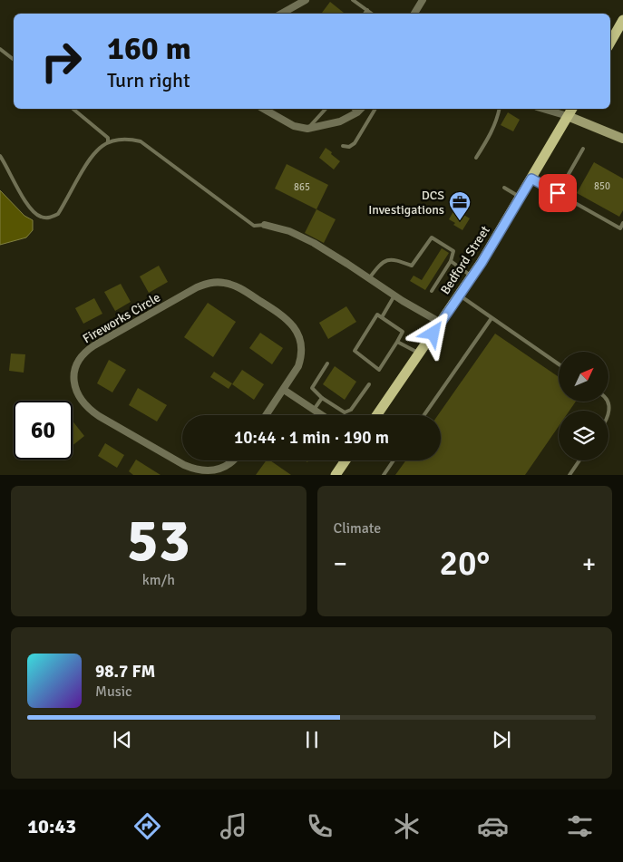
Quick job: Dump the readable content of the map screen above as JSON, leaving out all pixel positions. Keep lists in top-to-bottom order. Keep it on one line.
{"streets":{"main road":["Bedford Street"],"street":["Fireworks Circle"]},"places":{"office":["DCS Investigations"]},"house_numbers":["850","865"],"north":"top right","page":{"turn":["160 m","Turn right"],"limit":"60","trip":"10:44 · 1 min · 190 m","tile":[["53","km/h"],"Climate"],"heat":["−","20°","+"],"song":["98.7 FM","Music"],"tabs":"10:43"}}
